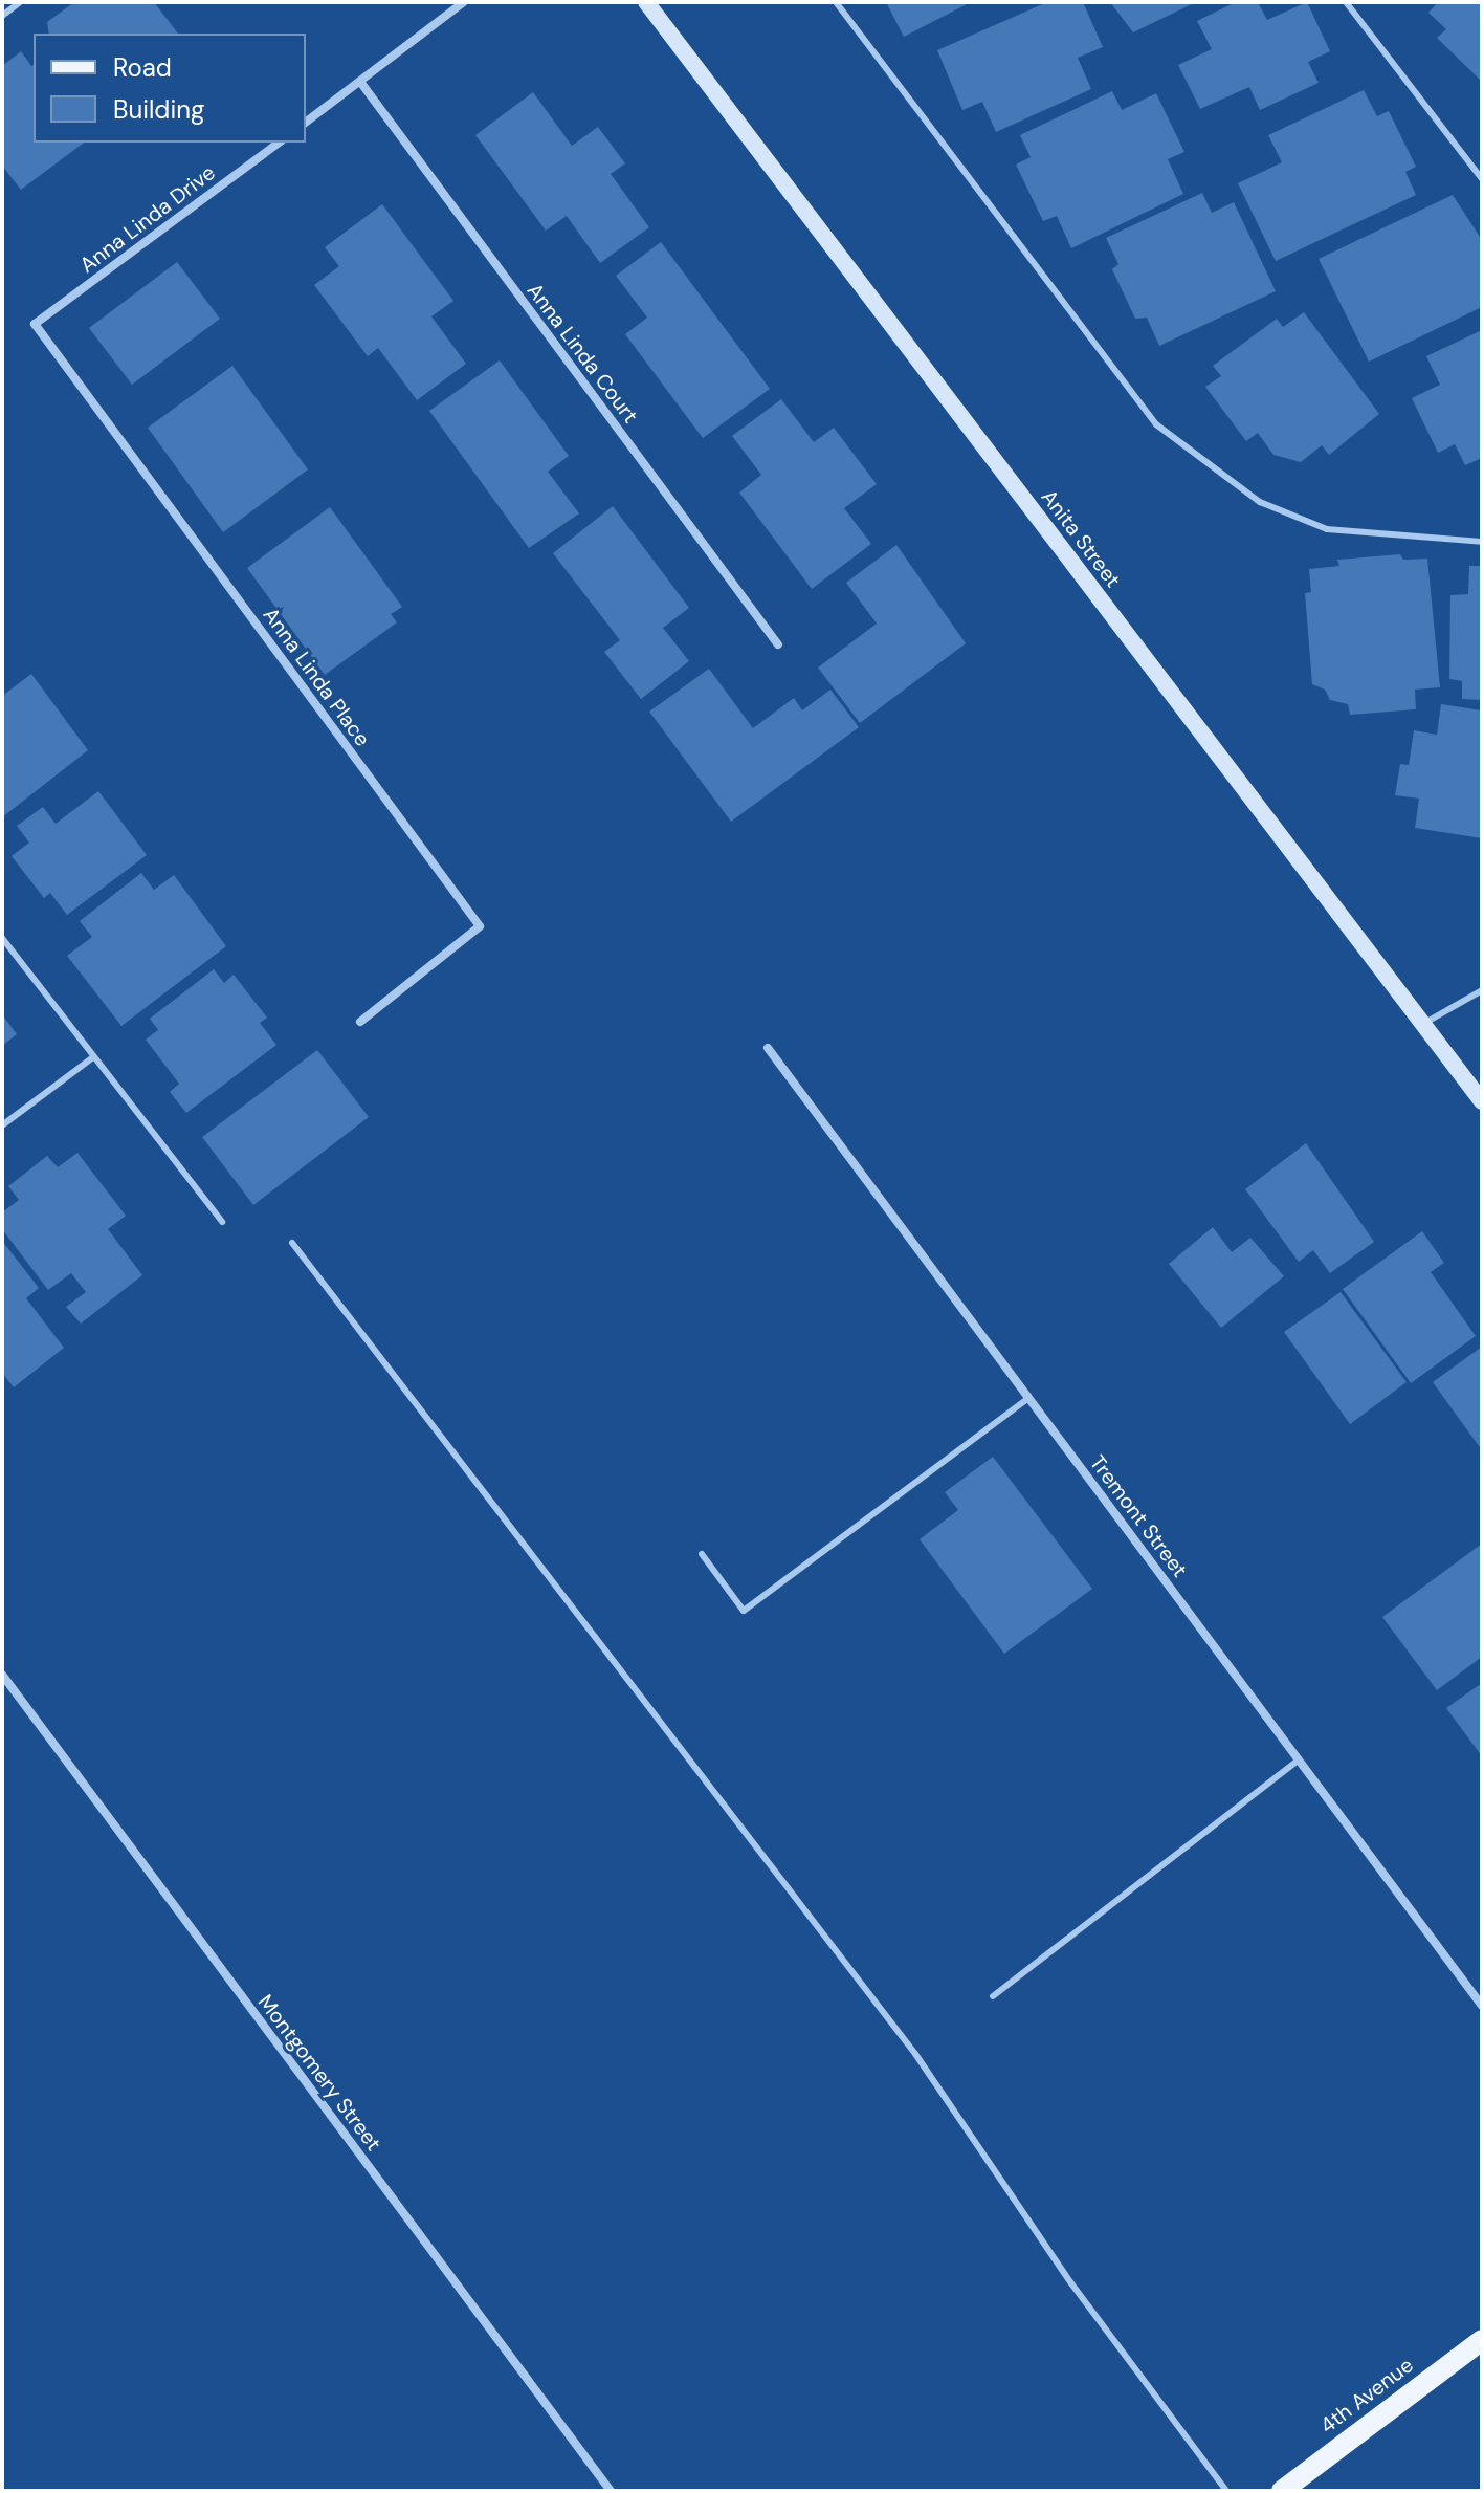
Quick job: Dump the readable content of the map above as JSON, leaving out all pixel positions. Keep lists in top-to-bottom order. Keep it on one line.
{"streets":{"main road":["4th Avenue"],"street":["Anna Linda Drive","Anna Linda Court","Anita Street","Anna Linda Place","Tremont Street","Montgomery Street"]},"crossings":[["Anna Linda Drive","Anna Linda Place"]],"legend":["Road","Building"]}
